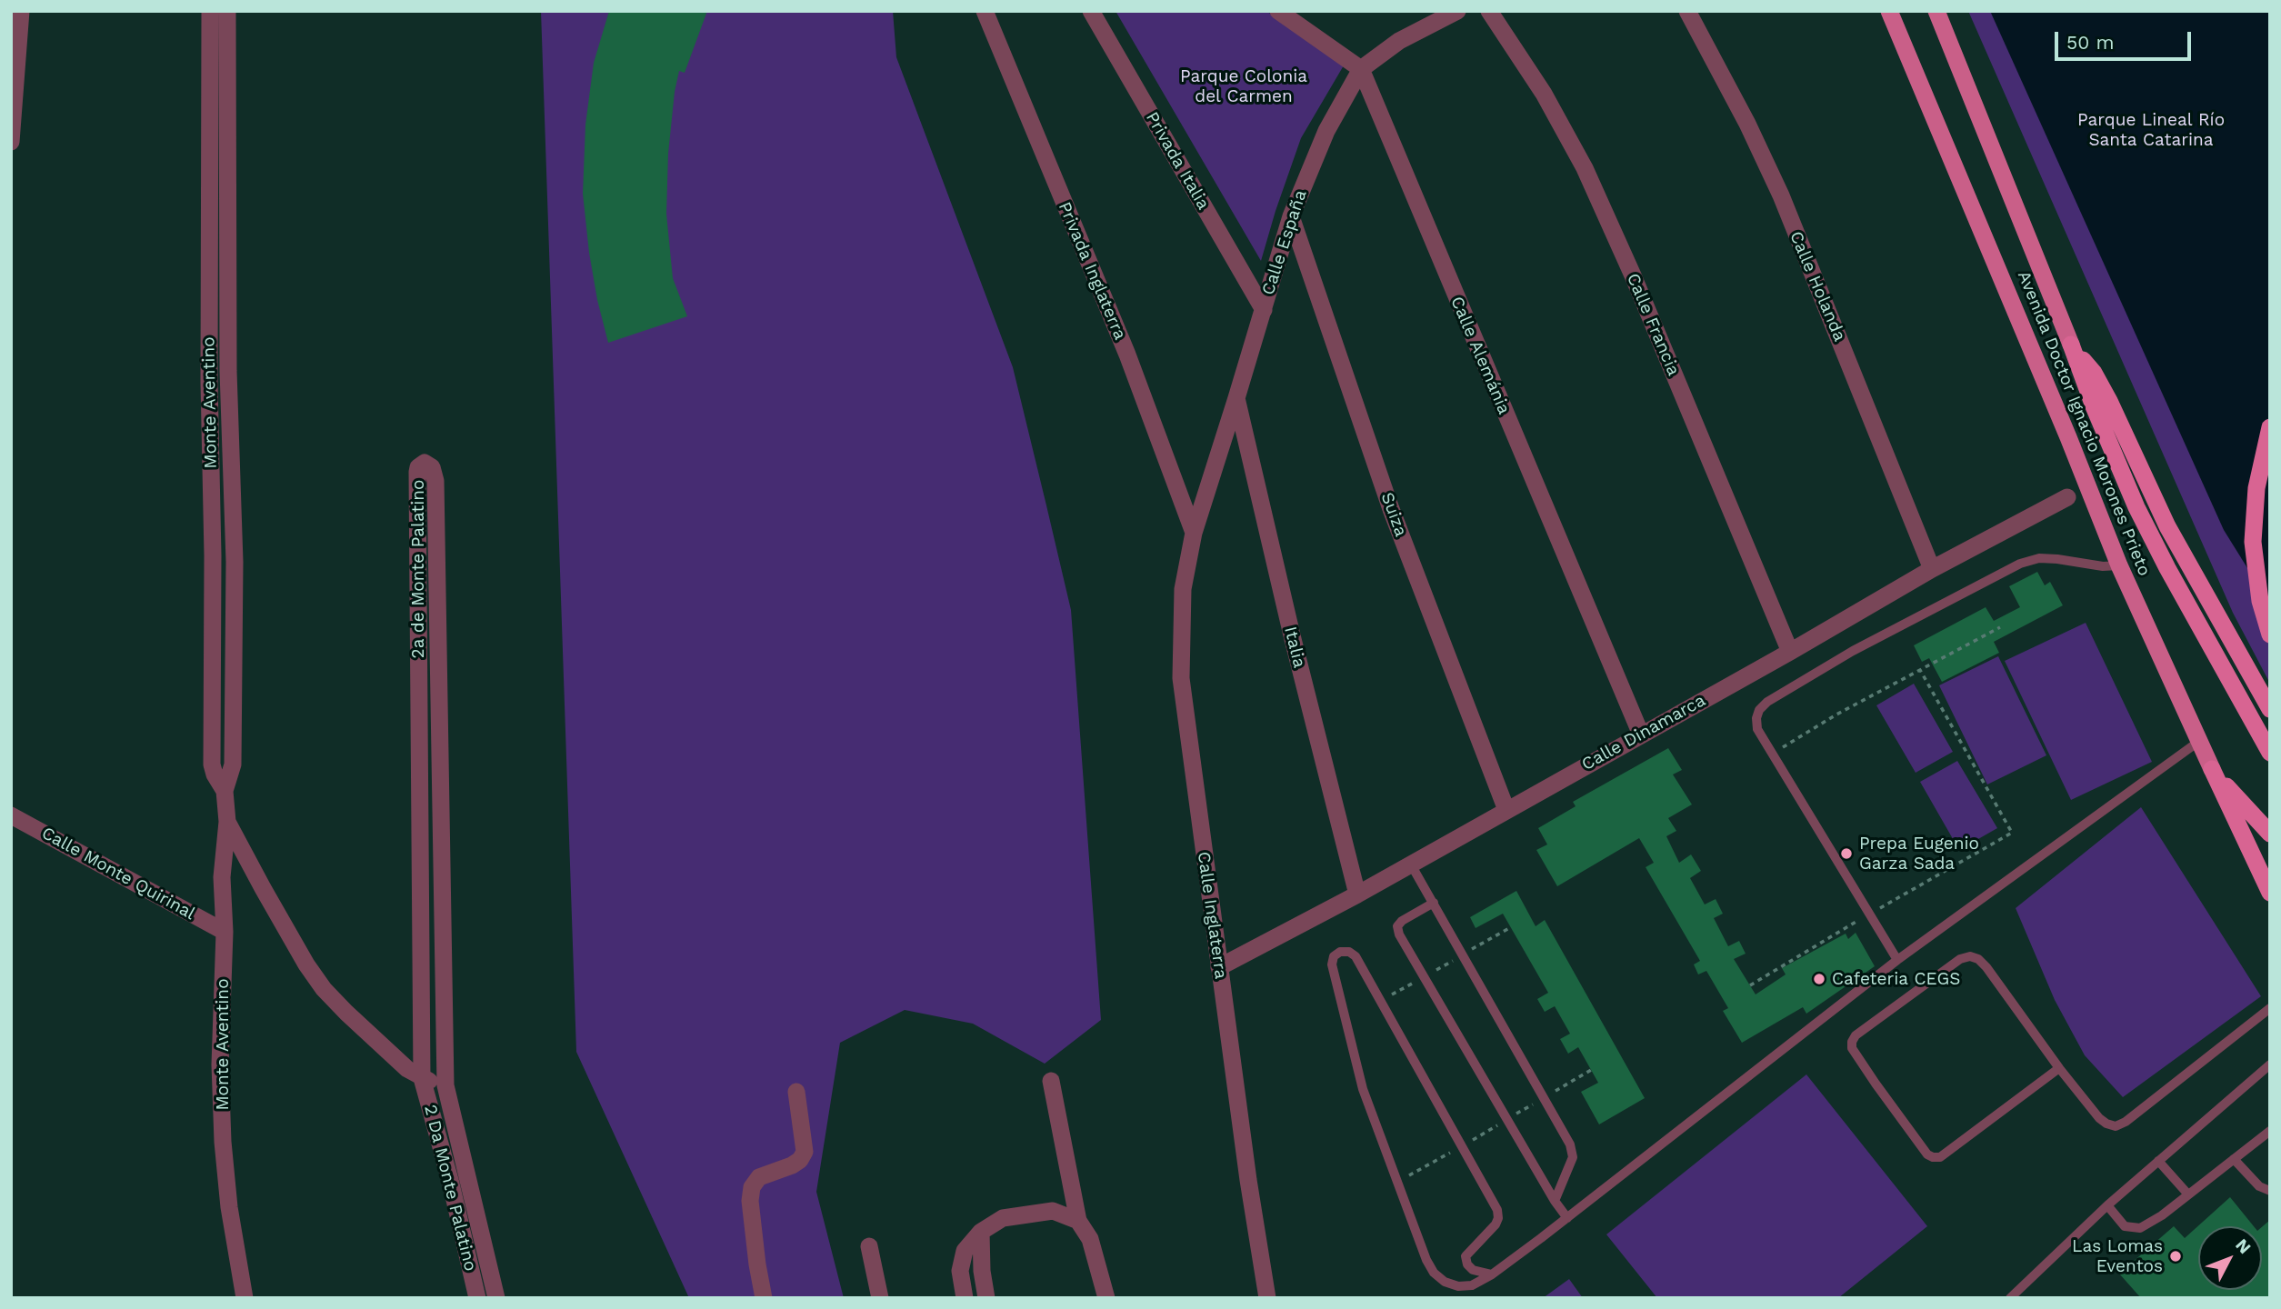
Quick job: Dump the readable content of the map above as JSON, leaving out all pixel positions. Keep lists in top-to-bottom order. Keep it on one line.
{"streets":{"highway":["Avenida Doctor Ignacio Morones Prieto"],"street":["Privada Italia","Calle España","Privada Inglaterra","Calle Holanda","Calle Francia","Calle Alemánia","Monte Aventino","Suiza","2a de Monte Palatino","Italia","Calle Dinamarca","Calle Monte Quirinal","Calle Inglaterra","2 Da Monte Palatino"]},"crossings":[["Privada Italia","Calle España"],["Calle España","Privada Inglaterra"],["Calle España","Calle Alemánia"],["Calle España","Suiza"],["Calle España","Italia"],["Calle España","Calle Inglaterra"],["Privada Inglaterra","Calle Inglaterra"],["Calle Holanda","Calle Dinamarca"],["Calle Francia","Calle Dinamarca"],["Calle Alemánia","Calle Dinamarca"],["Monte Aventino","Calle Monte Quirinal"],["Suiza","Calle Dinamarca"],["2a de Monte Palatino","2 Da Monte Palatino"],["Italia","Calle Dinamarca"],["Calle Dinamarca","Calle Inglaterra"]],"parks":["Parque Colonia del Carmen","Parque Lineal Río Santa Catarina"],"places":["Prepa Eugenio Garza Sada","Cafeteria CEGS","Las Lomas Eventos"],"scale_bar":"50 m","north":"top right"}
